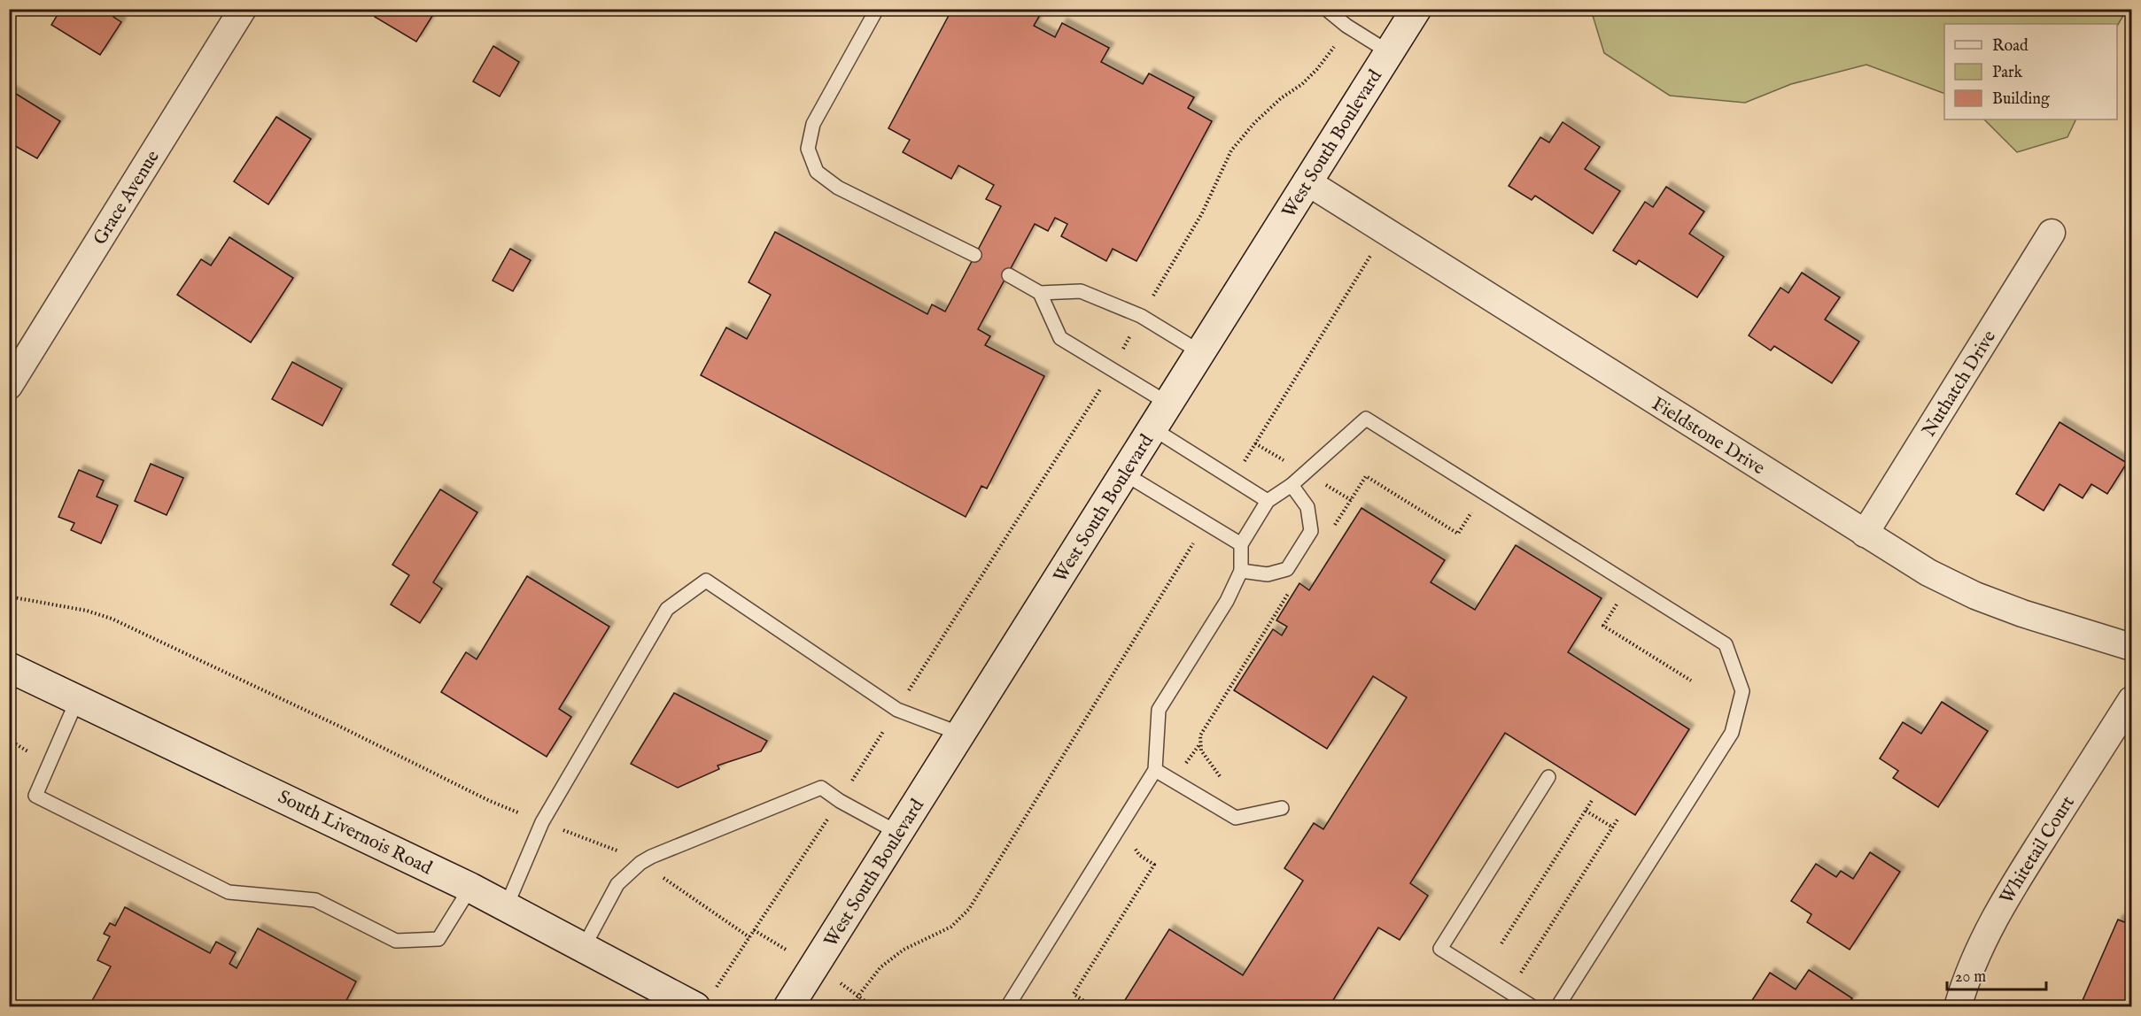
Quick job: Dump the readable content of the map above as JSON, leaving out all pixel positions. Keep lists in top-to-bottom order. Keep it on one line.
{"streets":{"street":["West South Boulevard","Grace Avenue","Nuthatch Drive","Fieldstone Drive","South Livernois Road","Whitetail Court"]},"crossings":[["West South Boulevard","Fieldstone Drive"],["Nuthatch Drive","Fieldstone Drive"]],"legend":["Road","Park","Building"],"scale_bar":"20 m"}
